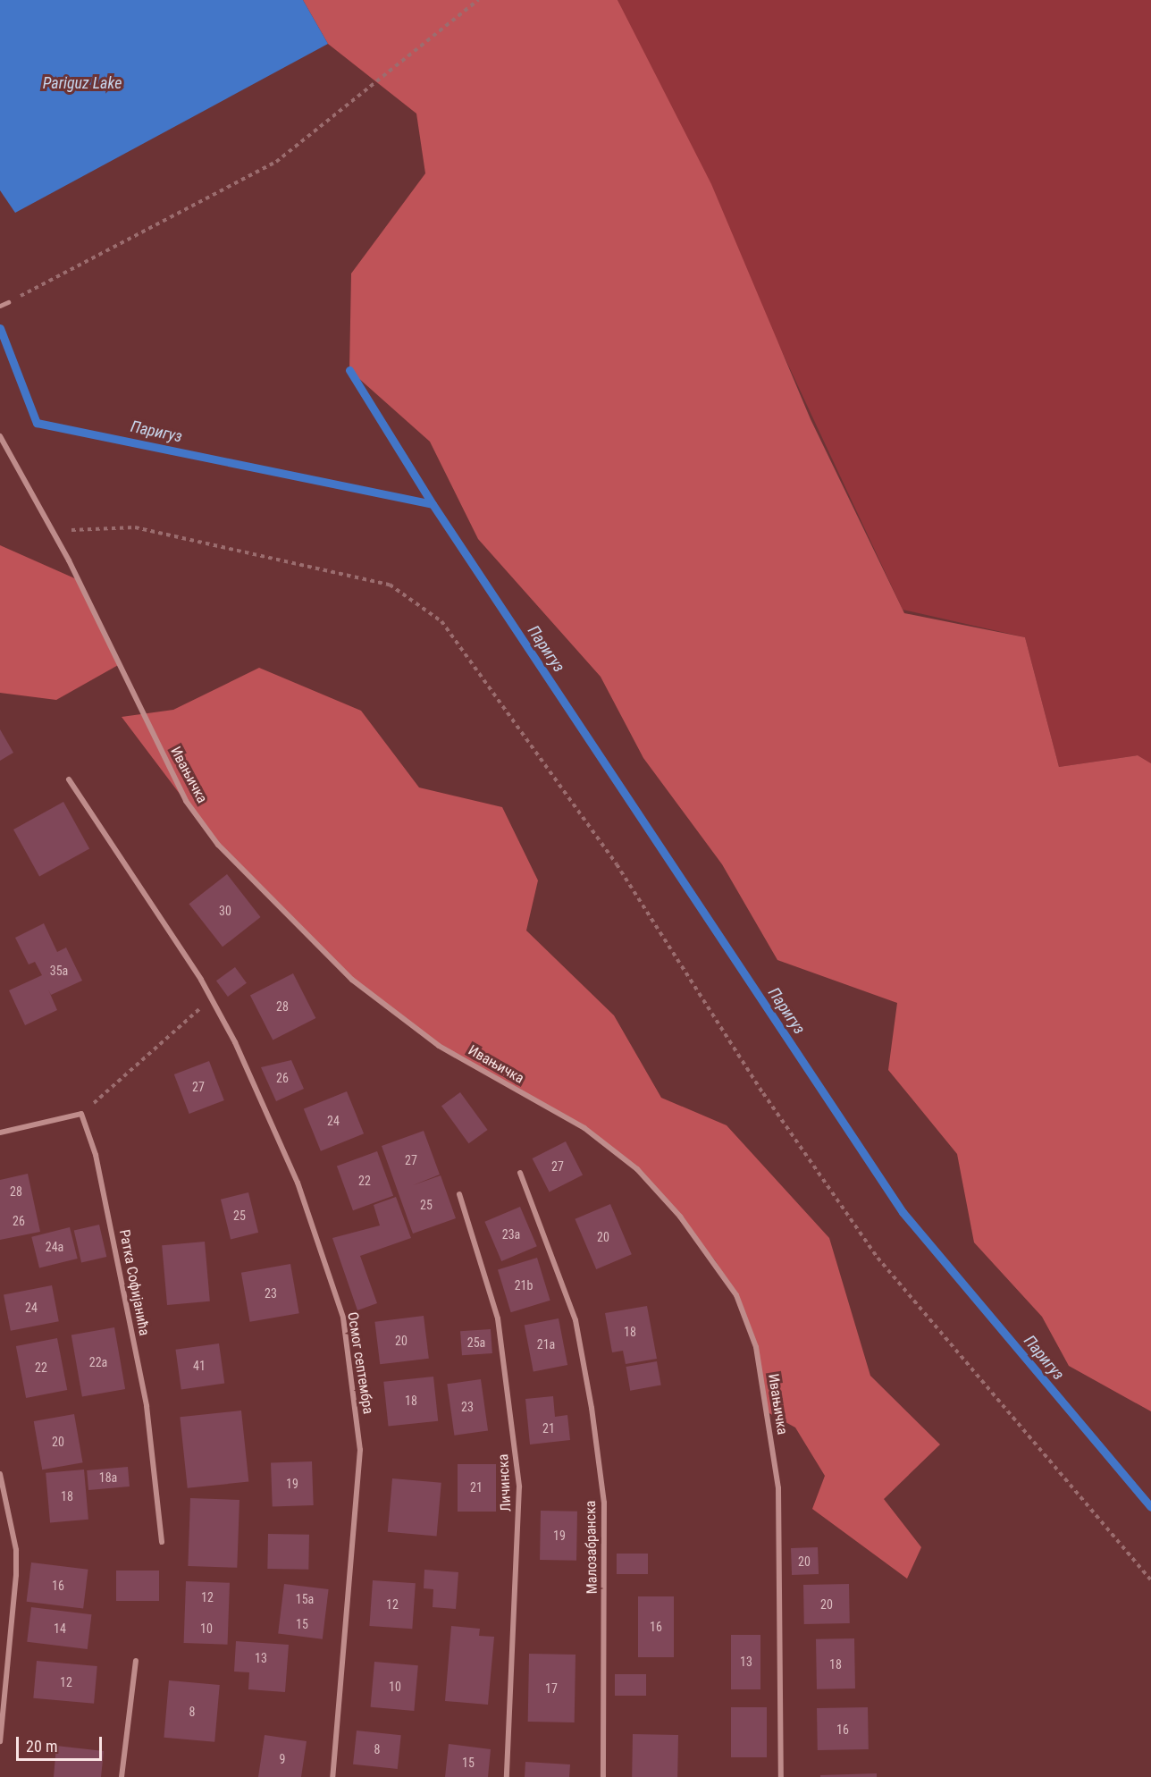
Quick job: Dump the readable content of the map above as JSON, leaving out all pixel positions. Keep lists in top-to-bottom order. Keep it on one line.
{"streets":{"street":["Ивањичка","Ратка Софијанића","Осмог септембра","Личинска","Малозабранска"]},"water":["Pariguz Lake","Паригуз"],"house_numbers":["30","35a","28","26","27","24","27","27","22","28","25","25","26","23a","20","24a","21b","23","24","18","20","25a","21a","22a","41","22","18","23","21","20","18a","19","21","18","19","20","16","12","15a","12","20","15","16","14","10","13","13","18","12","10","17","8","16","8","9","15"],"scale_bar":"20 m"}
